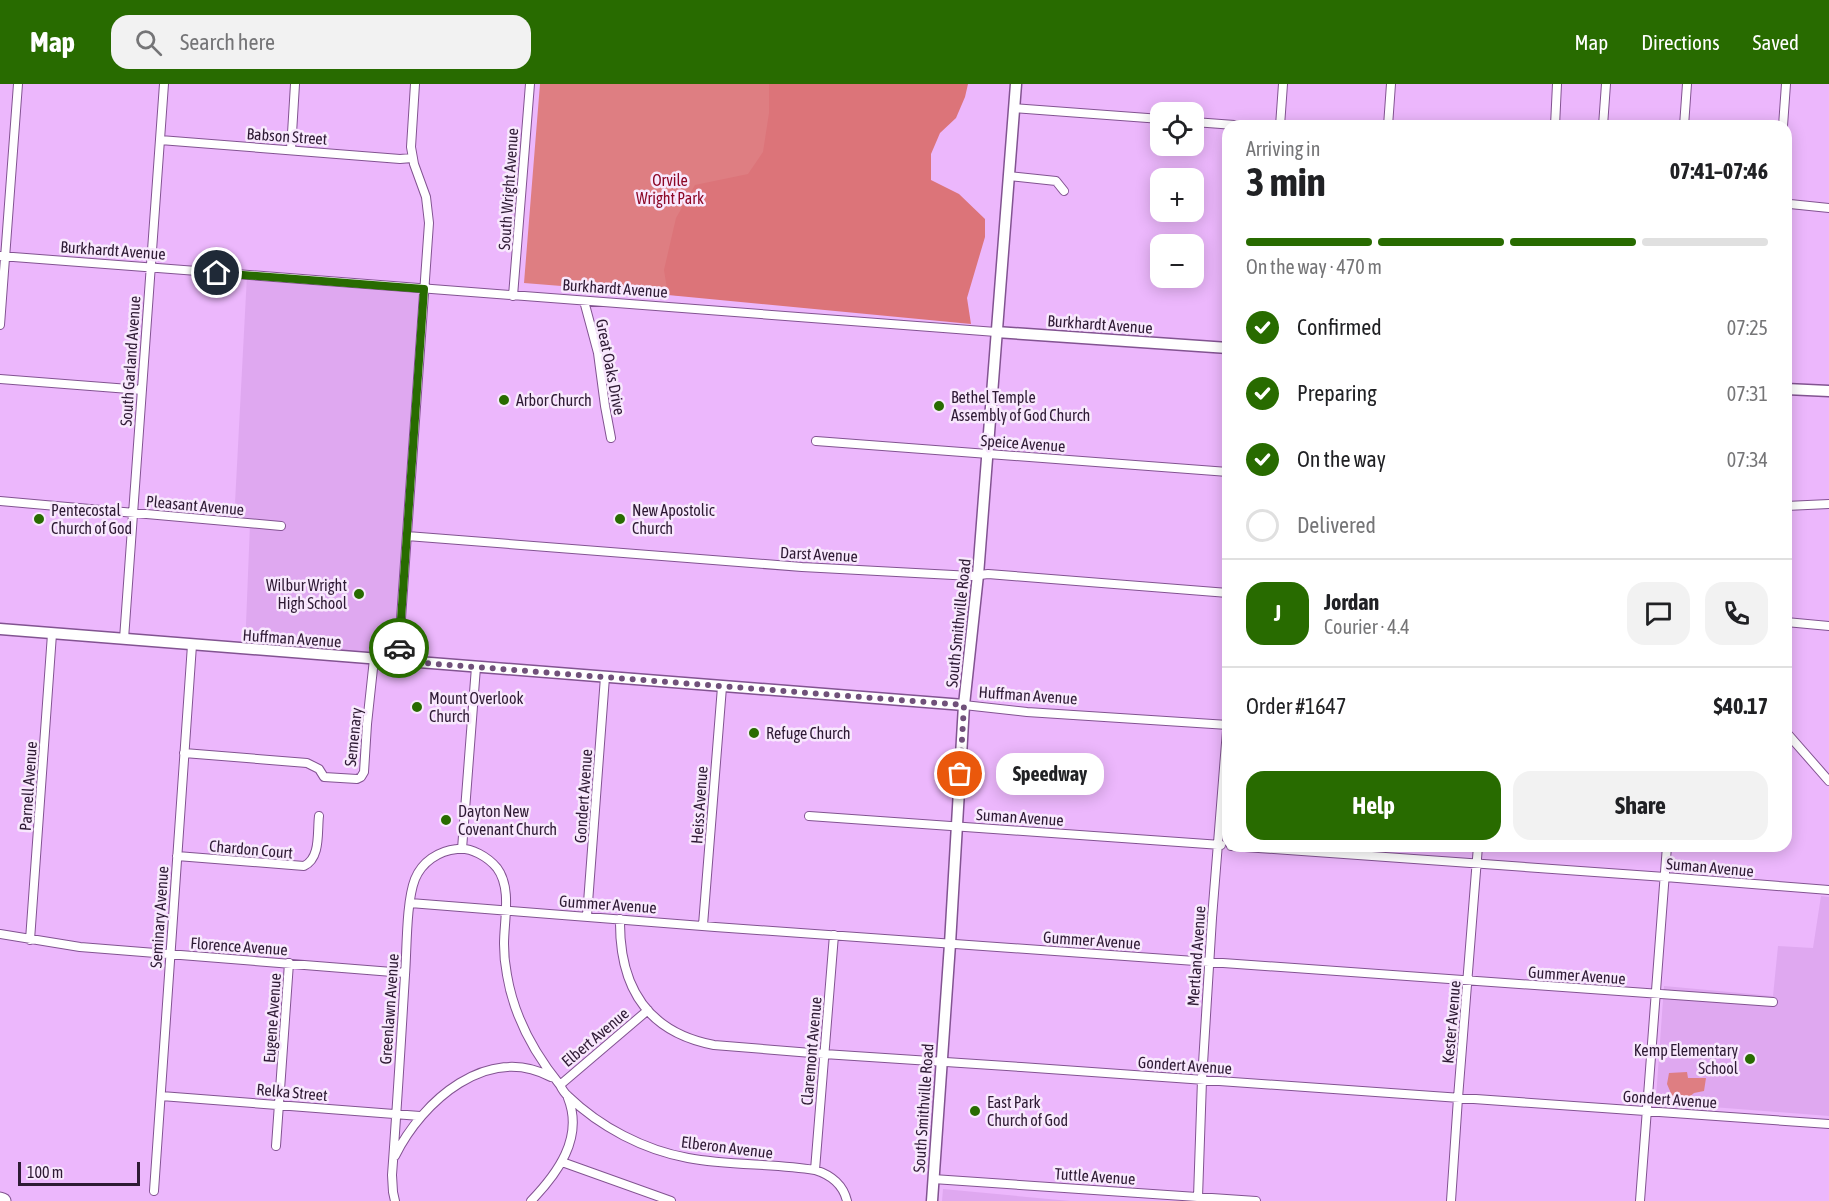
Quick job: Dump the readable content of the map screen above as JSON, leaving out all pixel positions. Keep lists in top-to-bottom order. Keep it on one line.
{"streets":{"street":["Babson Street","South Wright Avenue","Burkhardt Avenue","South Garland Avenue","Great Oaks Drive","Speice Avenue","Pleasant Avenue","Darst Avenue","South Smithville Road","Huffman Avenue","Semenary","Parnell Avenue","Gondert Avenue","Heiss Avenue","Suman Avenue","Chardon Court","Gummer Avenue","Seminary Avenue","Florence Avenue","Mertland Avenue","Greenlawn Avenue","Eugene Avenue","Kester Avenue","Elbert Avenue","Claremont Avenue","Relka Street","Elberon Avenue","Tuttle Avenue"]},"crossings":[["Babson Street","South Garland Avenue"],["South Wright Avenue","Burkhardt Avenue"],["Burkhardt Avenue","South Garland Avenue"],["Burkhardt Avenue","Great Oaks Drive"],["Burkhardt Avenue","South Smithville Road"],["South Garland Avenue","Pleasant Avenue"],["South Garland Avenue","Huffman Avenue"],["Speice Avenue","South Smithville Road"],["Darst Avenue","South Smithville Road"],["South Smithville Road","Huffman Avenue"],["South Smithville Road","Gondert Avenue"],["South Smithville Road","Suman Avenue"],["South Smithville Road","Gummer Avenue"],["South Smithville Road","Tuttle Avenue"],["Huffman Avenue","Semenary"],["Huffman Avenue","Parnell Avenue"],["Huffman Avenue","Gondert Avenue"],["Huffman Avenue","Heiss Avenue"],["Huffman Avenue","Seminary Avenue"],["Semenary","Seminary Avenue"],["Parnell Avenue","Florence Avenue"],["Gondert Avenue","Gummer Avenue"],["Gondert Avenue","Mertland Avenue"],["Gondert Avenue","Kester Avenue"],["Gondert Avenue","Elbert Avenue"],["Gondert Avenue","Claremont Avenue"],["Heiss Avenue","Gummer Avenue"],["Suman Avenue","Mertland Avenue"],["Suman Avenue","Kester Avenue"],["Chardon Court","Seminary Avenue"],["Gummer Avenue","Mertland Avenue"],["Gummer Avenue","Greenlawn Avenue"],["Gummer Avenue","Kester Avenue"],["Gummer Avenue","Claremont Avenue"],["Gummer Avenue","Elberon Avenue"],["Seminary Avenue","Florence Avenue"],["Seminary Avenue","Relka Street"],["Florence Avenue","Greenlawn Avenue"],["Florence Avenue","Eugene Avenue"],["Mertland Avenue","Tuttle Avenue"],["Greenlawn Avenue","Relka Street"],["Greenlawn Avenue","Elberon Avenue"],["Eugene Avenue","Relka Street"],["Elbert Avenue","Elberon Avenue"],["Claremont Avenue","Elberon Avenue"]],"parks":["Orvile Wright Park"],"places":["Arbor Church","Bethel Temple Assembly of God Church","Pentecostal Church of God","New Apostolic Church","Wilbur Wright High School","Mount Overlook Church","Refuge Church","Speedway","Dayton New Covenant Church","Kemp Elementary School","East Park Church of God"],"scale_bar":"100 m","page":{"header":"Map","search":"Search here","nav":["Map","Directions","Saved"],"map_buttons":["+","−"],"heading":["3 min","Arriving in","07:41–07:46"],"panel":["Jordan","Courier · 4.4","Order #1647","$40.17"],"bar":"On the way · 470 m","list":[["Confirmed","07:25"],["Preparing","07:31"],["On the way","07:34"],"Delivered"],"round":"J","bubble":"Speedway","buttons":["Help","Share"],"scale":"100 m"}}
